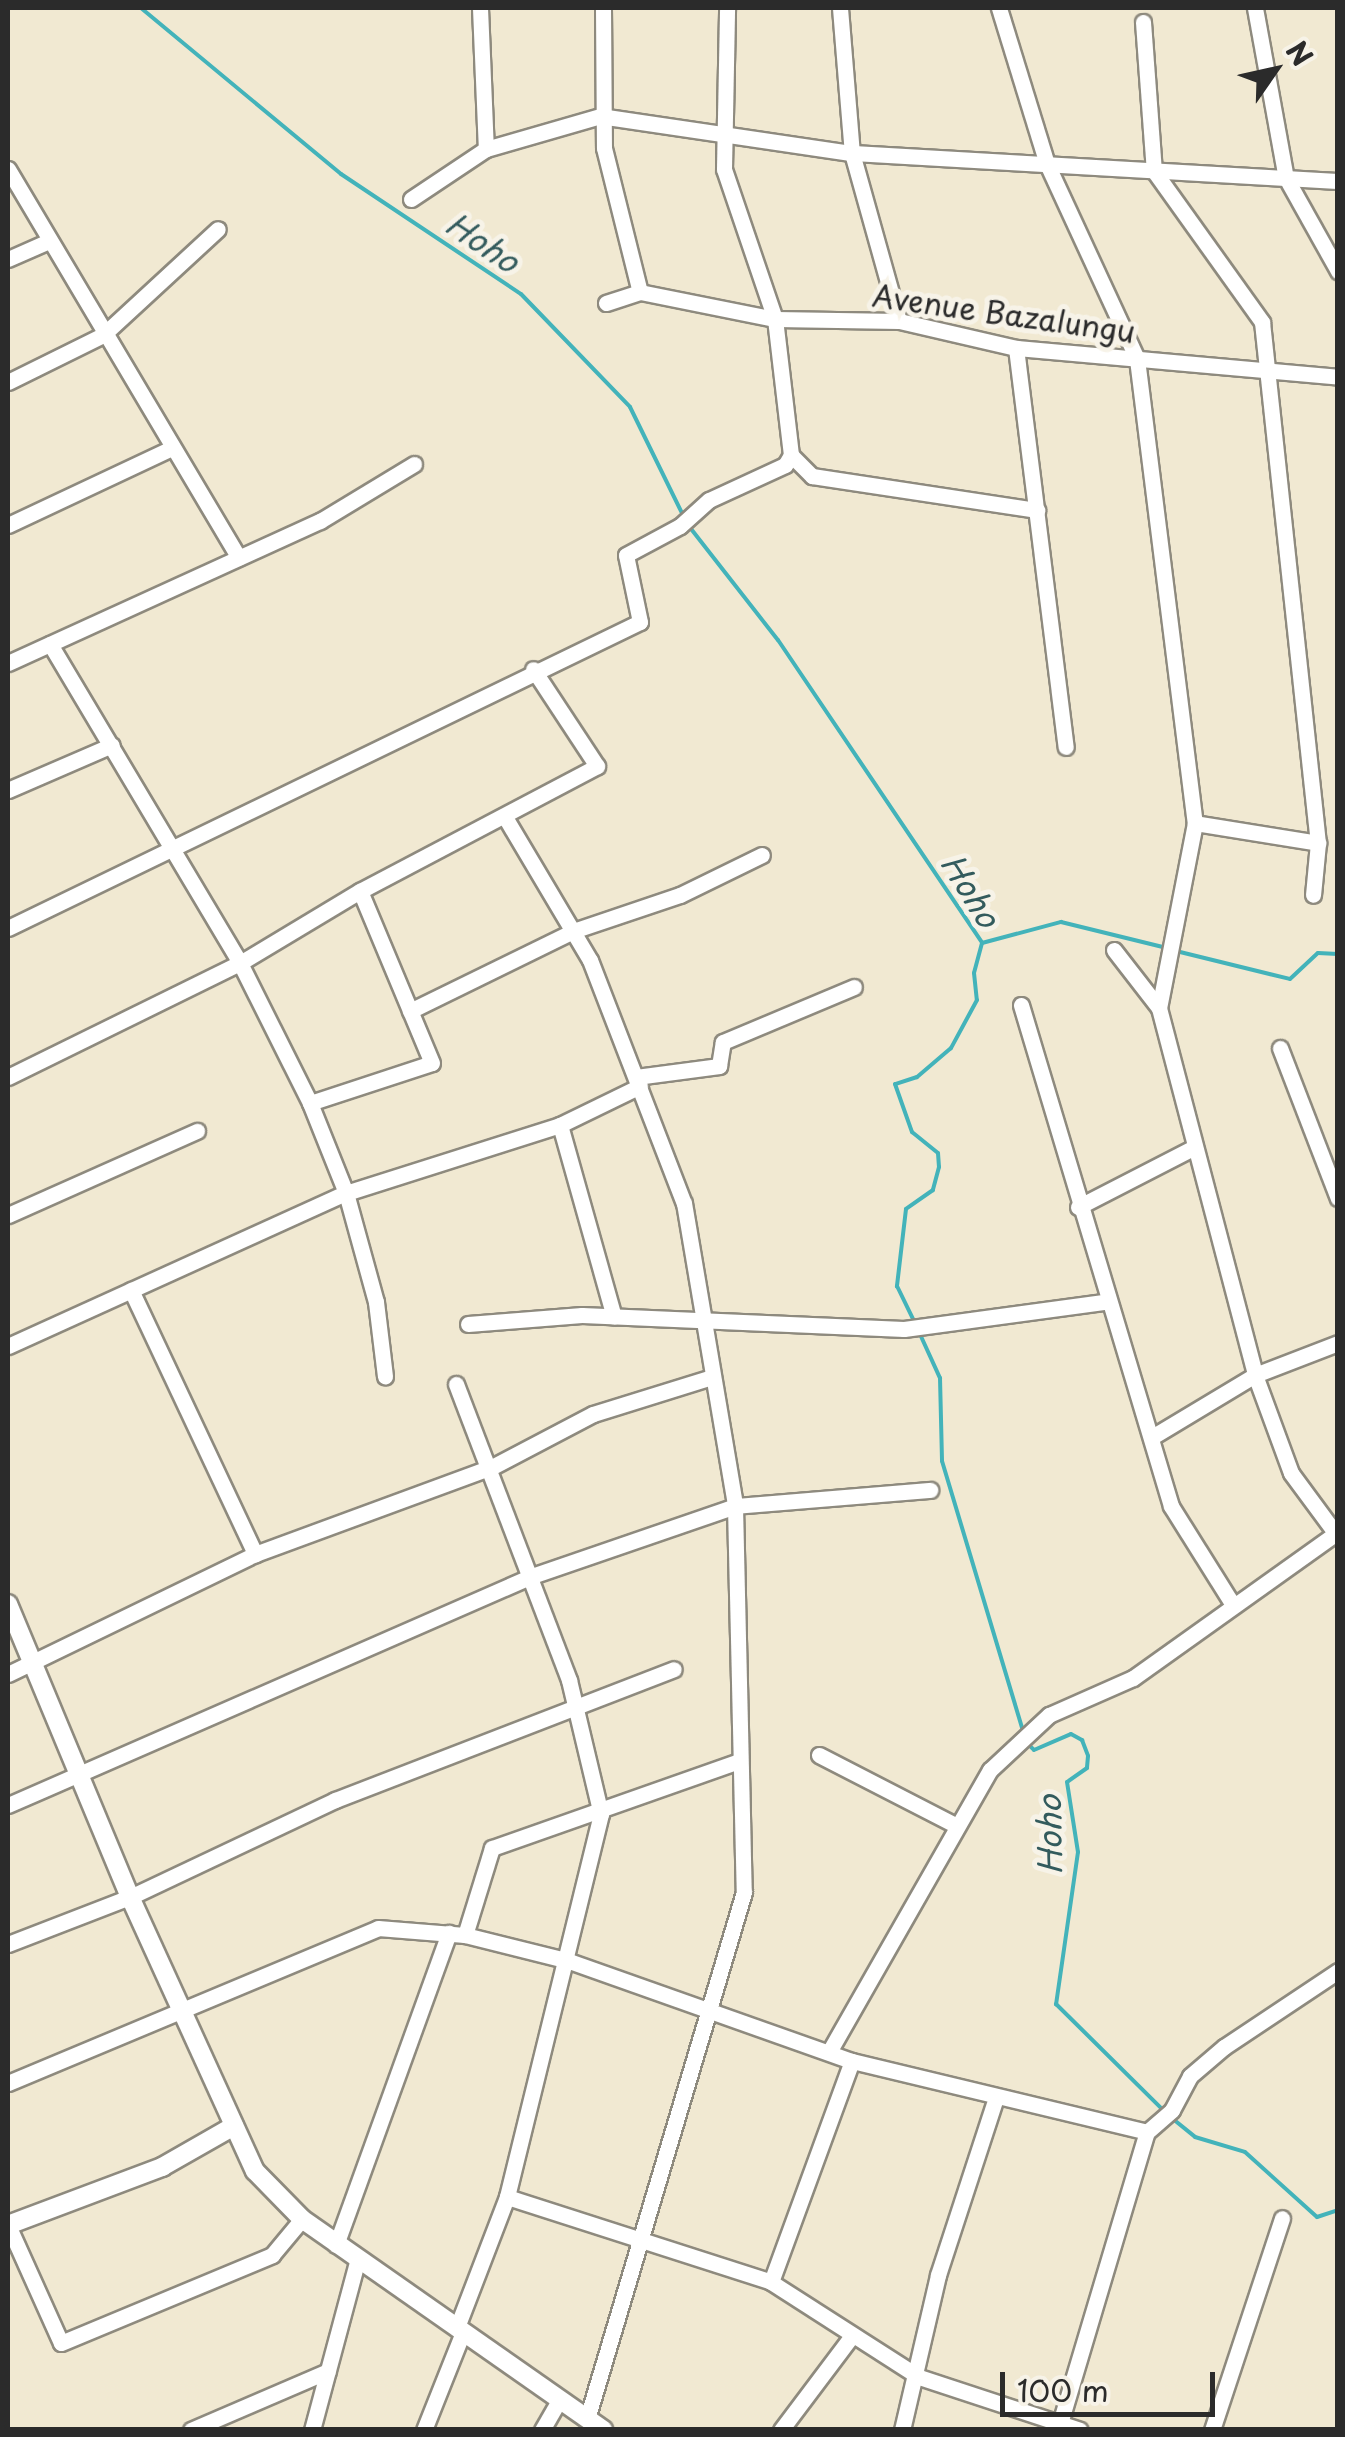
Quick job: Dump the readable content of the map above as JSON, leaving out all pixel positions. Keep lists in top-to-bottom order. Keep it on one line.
{"streets":{"street":["Avenue Bazalungu"]},"water":["Hoho"],"scale_bar":"100 m","north":"top right"}
